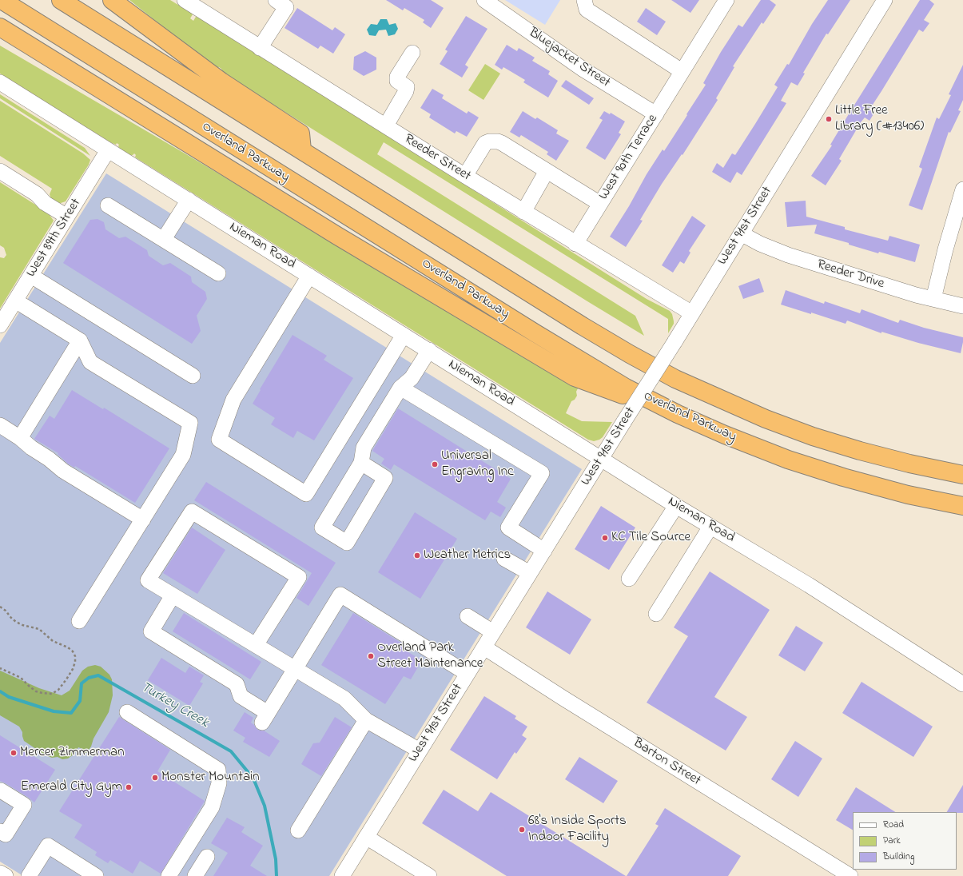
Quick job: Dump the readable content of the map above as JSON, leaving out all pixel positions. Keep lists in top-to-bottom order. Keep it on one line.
{"streets":{"highway":["Overland Parkway"],"street":["Bluejacket Street","West 90th Terrace","Reeder Street","West 91st Street","West 89th Street","Nieman Road","Reeder Drive","Barton Street"]},"crossings":[["Bluejacket Street","West 90th Terrace"],["West 90th Terrace","Reeder Street"],["Reeder Street","West 91st Street"],["West 91st Street","Nieman Road"],["West 91st Street","Reeder Drive"],["West 91st Street","Barton Street"],["West 89th Street","Nieman Road"]],"water":["Turkey Creek"],"places":["Little Free Library (#13406)","Universal Engraving Inc","KC Tile Source","Weather Metrics","Overland Park Street Maintenance","Mercer Zimmerman","Monster Mountain","Emerald City Gym","68's Inside Sports Indoor Facility"],"legend":["Road","Park","Building"]}
